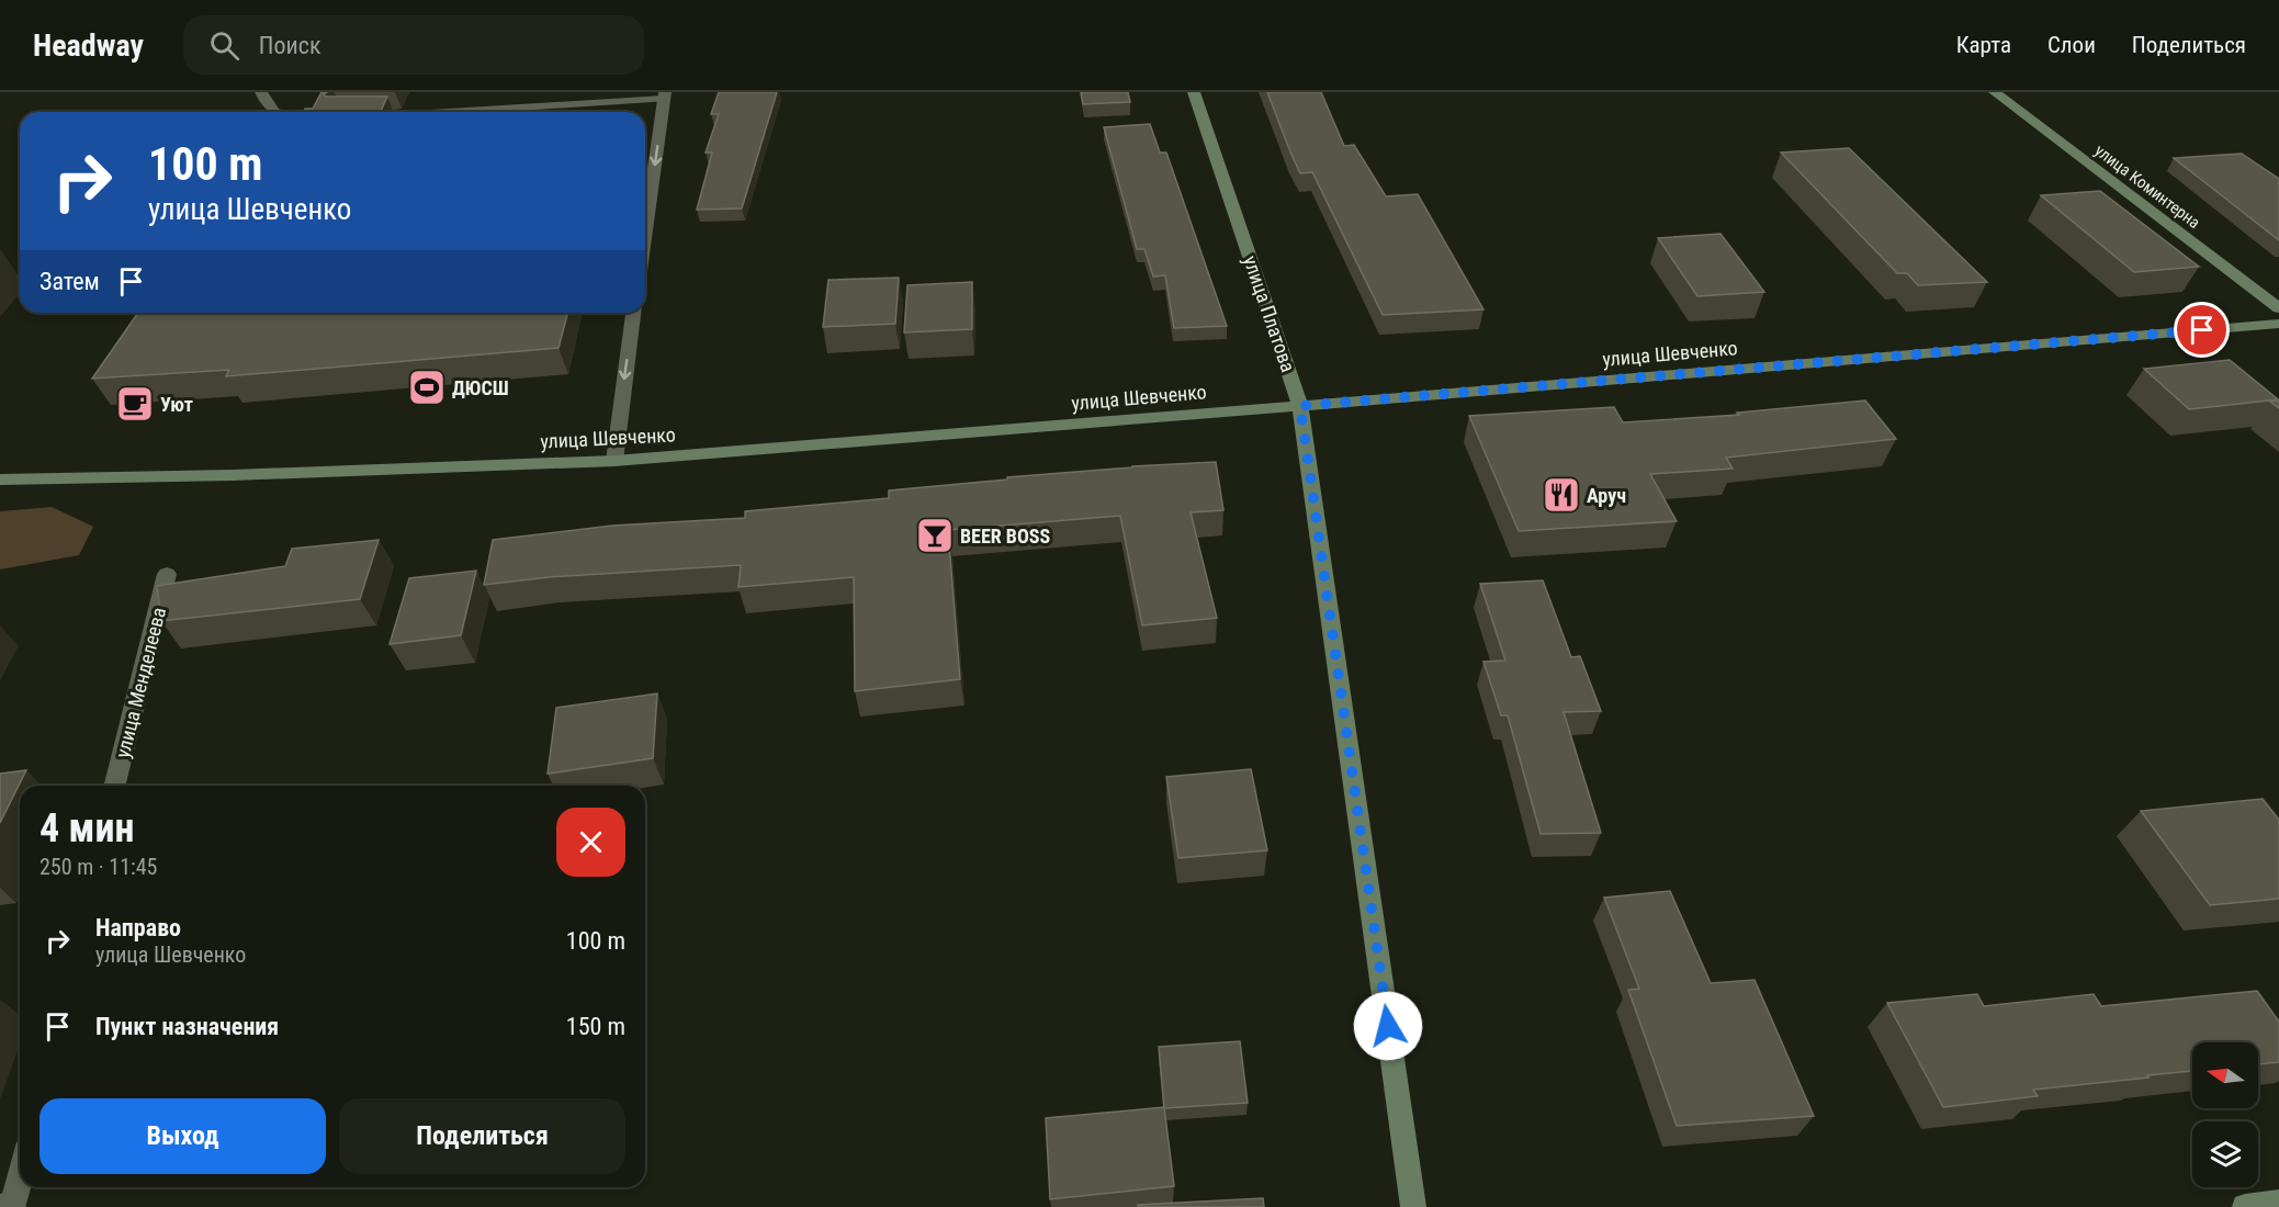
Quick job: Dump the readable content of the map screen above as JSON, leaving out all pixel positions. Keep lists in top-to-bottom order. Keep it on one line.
{"streets":{"street":["улица Коминтерна","улица Платова","улица Шевченко","улица Менделеева"]},"crossings":[["улица Платова","улица Шевченко"]],"places":{"sports":["ДЮСШ"],"cafe":["Уют"],"restaurant":["Аруч"],"bar":["BEER BOSS"]},"north":"left","page":{"header":"Headway","search":"Поиск","nav":["Карта","Слои","Поделиться"],"turn":["100 m","улица Шевченко"],"then":"Затем","heading":["4 мин","250 m · 11:45"],"list":[{"name":"Направо","note":"улица Шевченко","value":"100 m"},{"name":"Пункт назначения","value":"150 m"}],"buttons":["Выход","Поделиться"]}}
